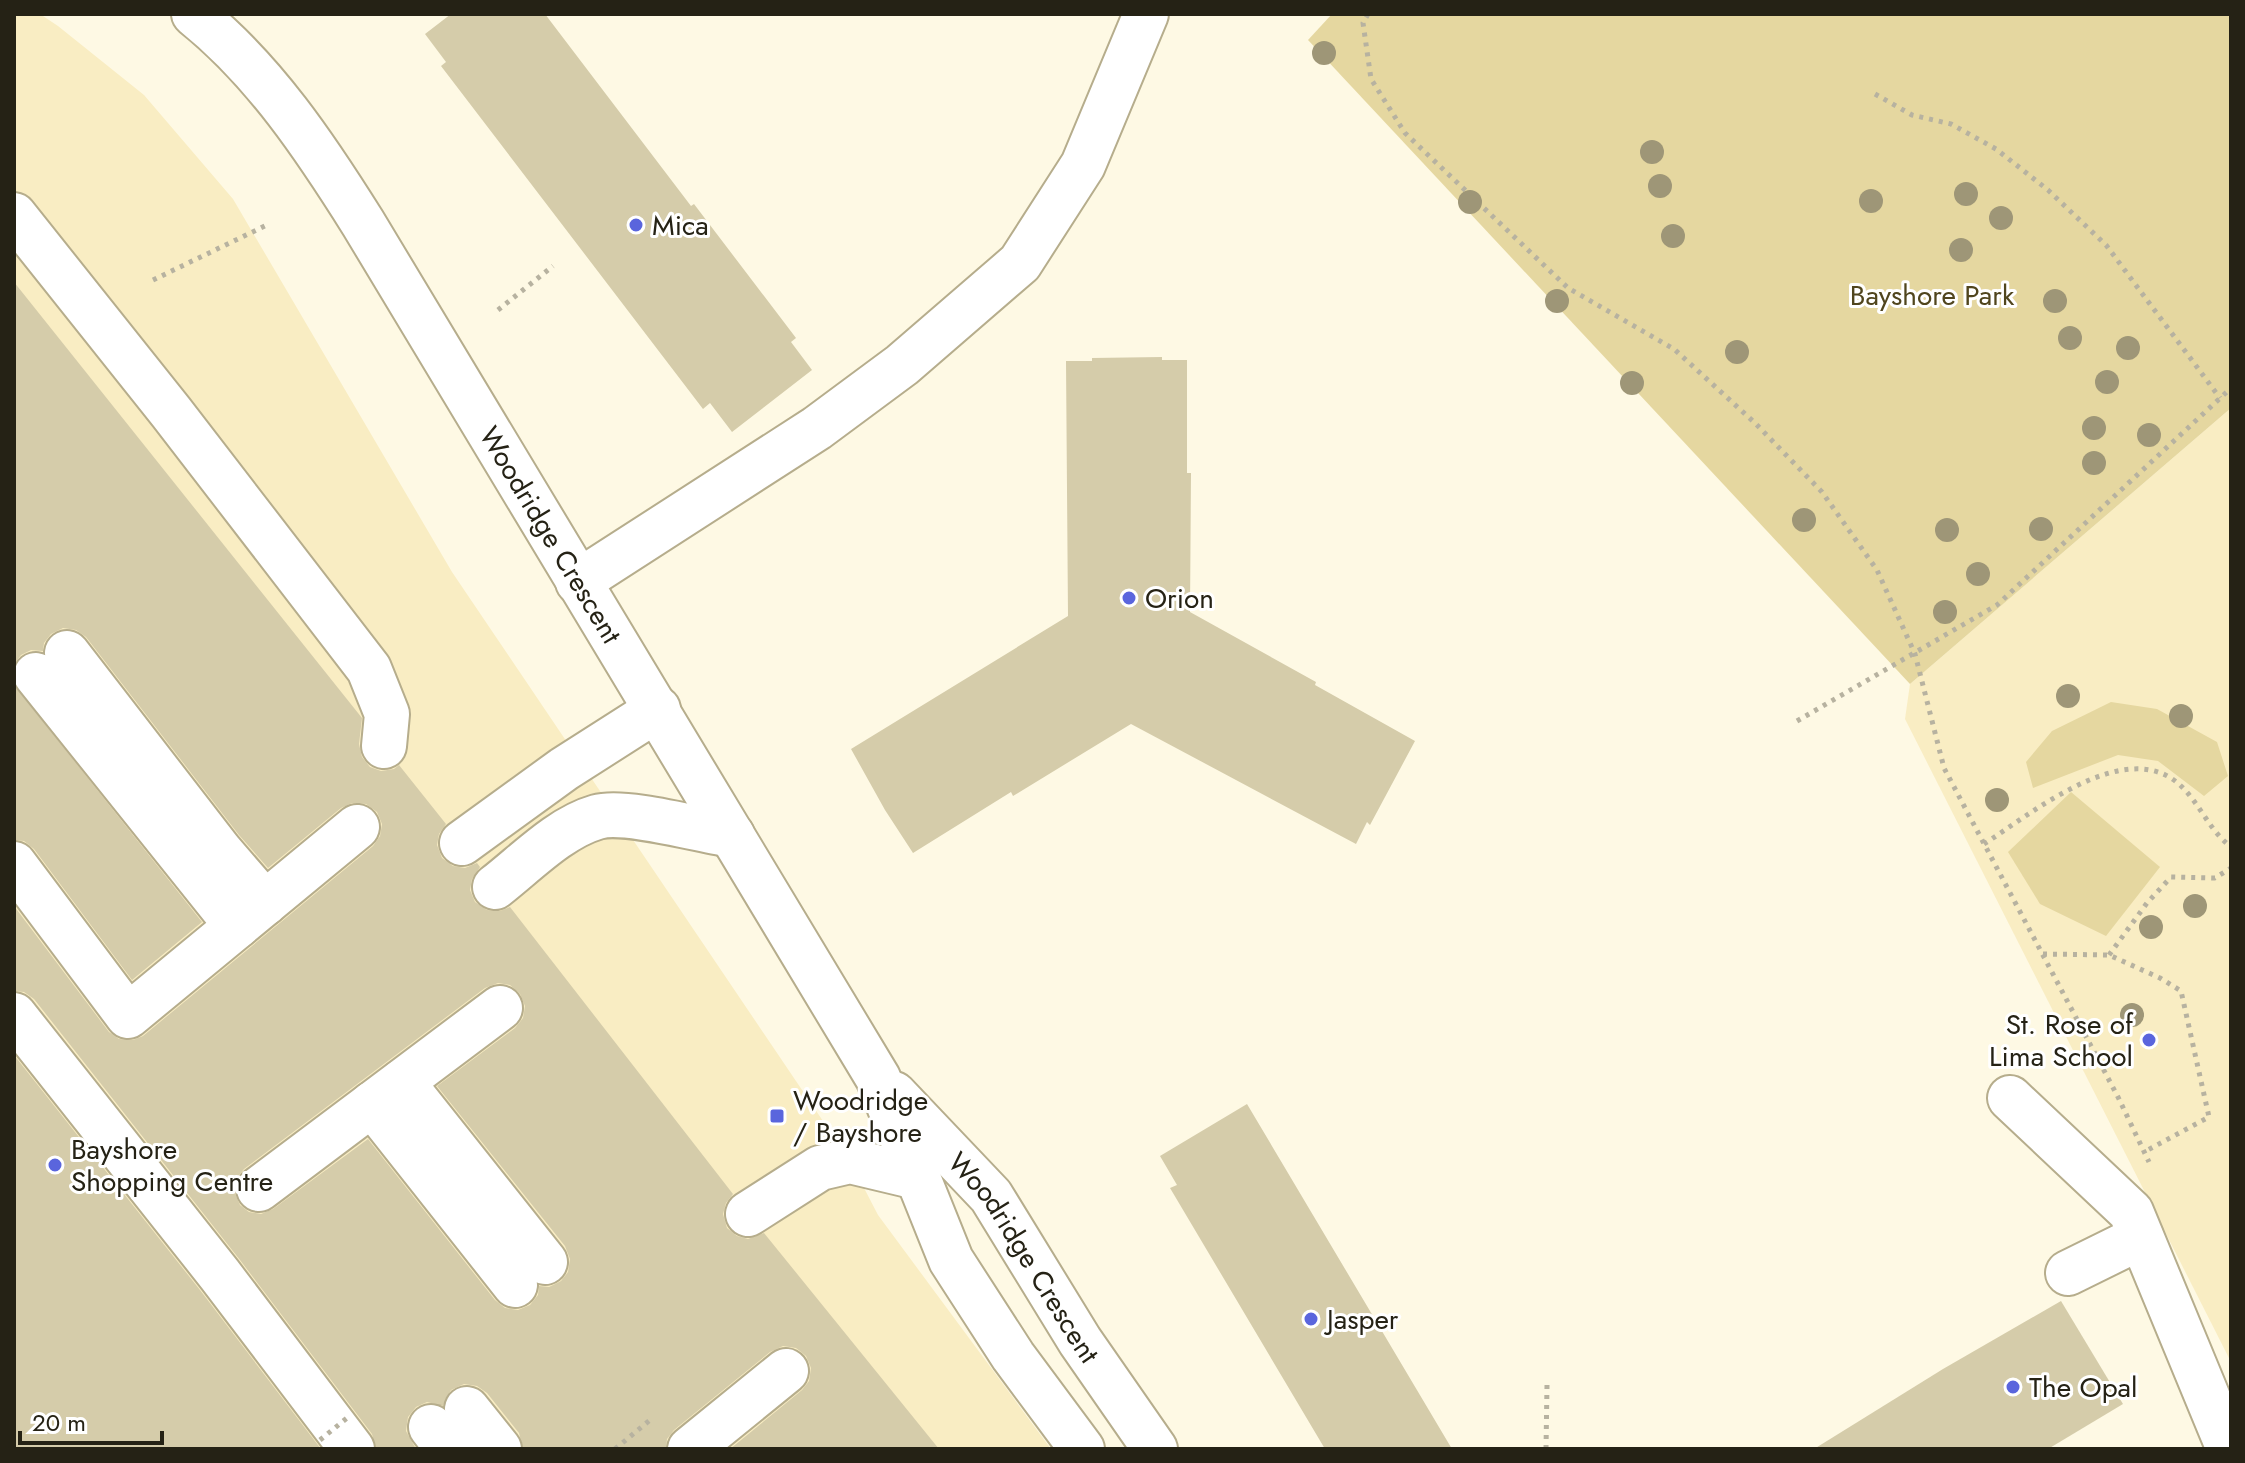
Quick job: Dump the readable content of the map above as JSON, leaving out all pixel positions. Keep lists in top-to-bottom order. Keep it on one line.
{"streets":{"street":["Woodridge Crescent"]},"parks":["Bayshore Park"],"places":{"other":["Mica","Orion","St. Rose of Lima School","Bayshore Shopping Centre","Jasper","The Opal"],"transit":["Woodridge / Bayshore"]},"scale_bar":"20 m"}
